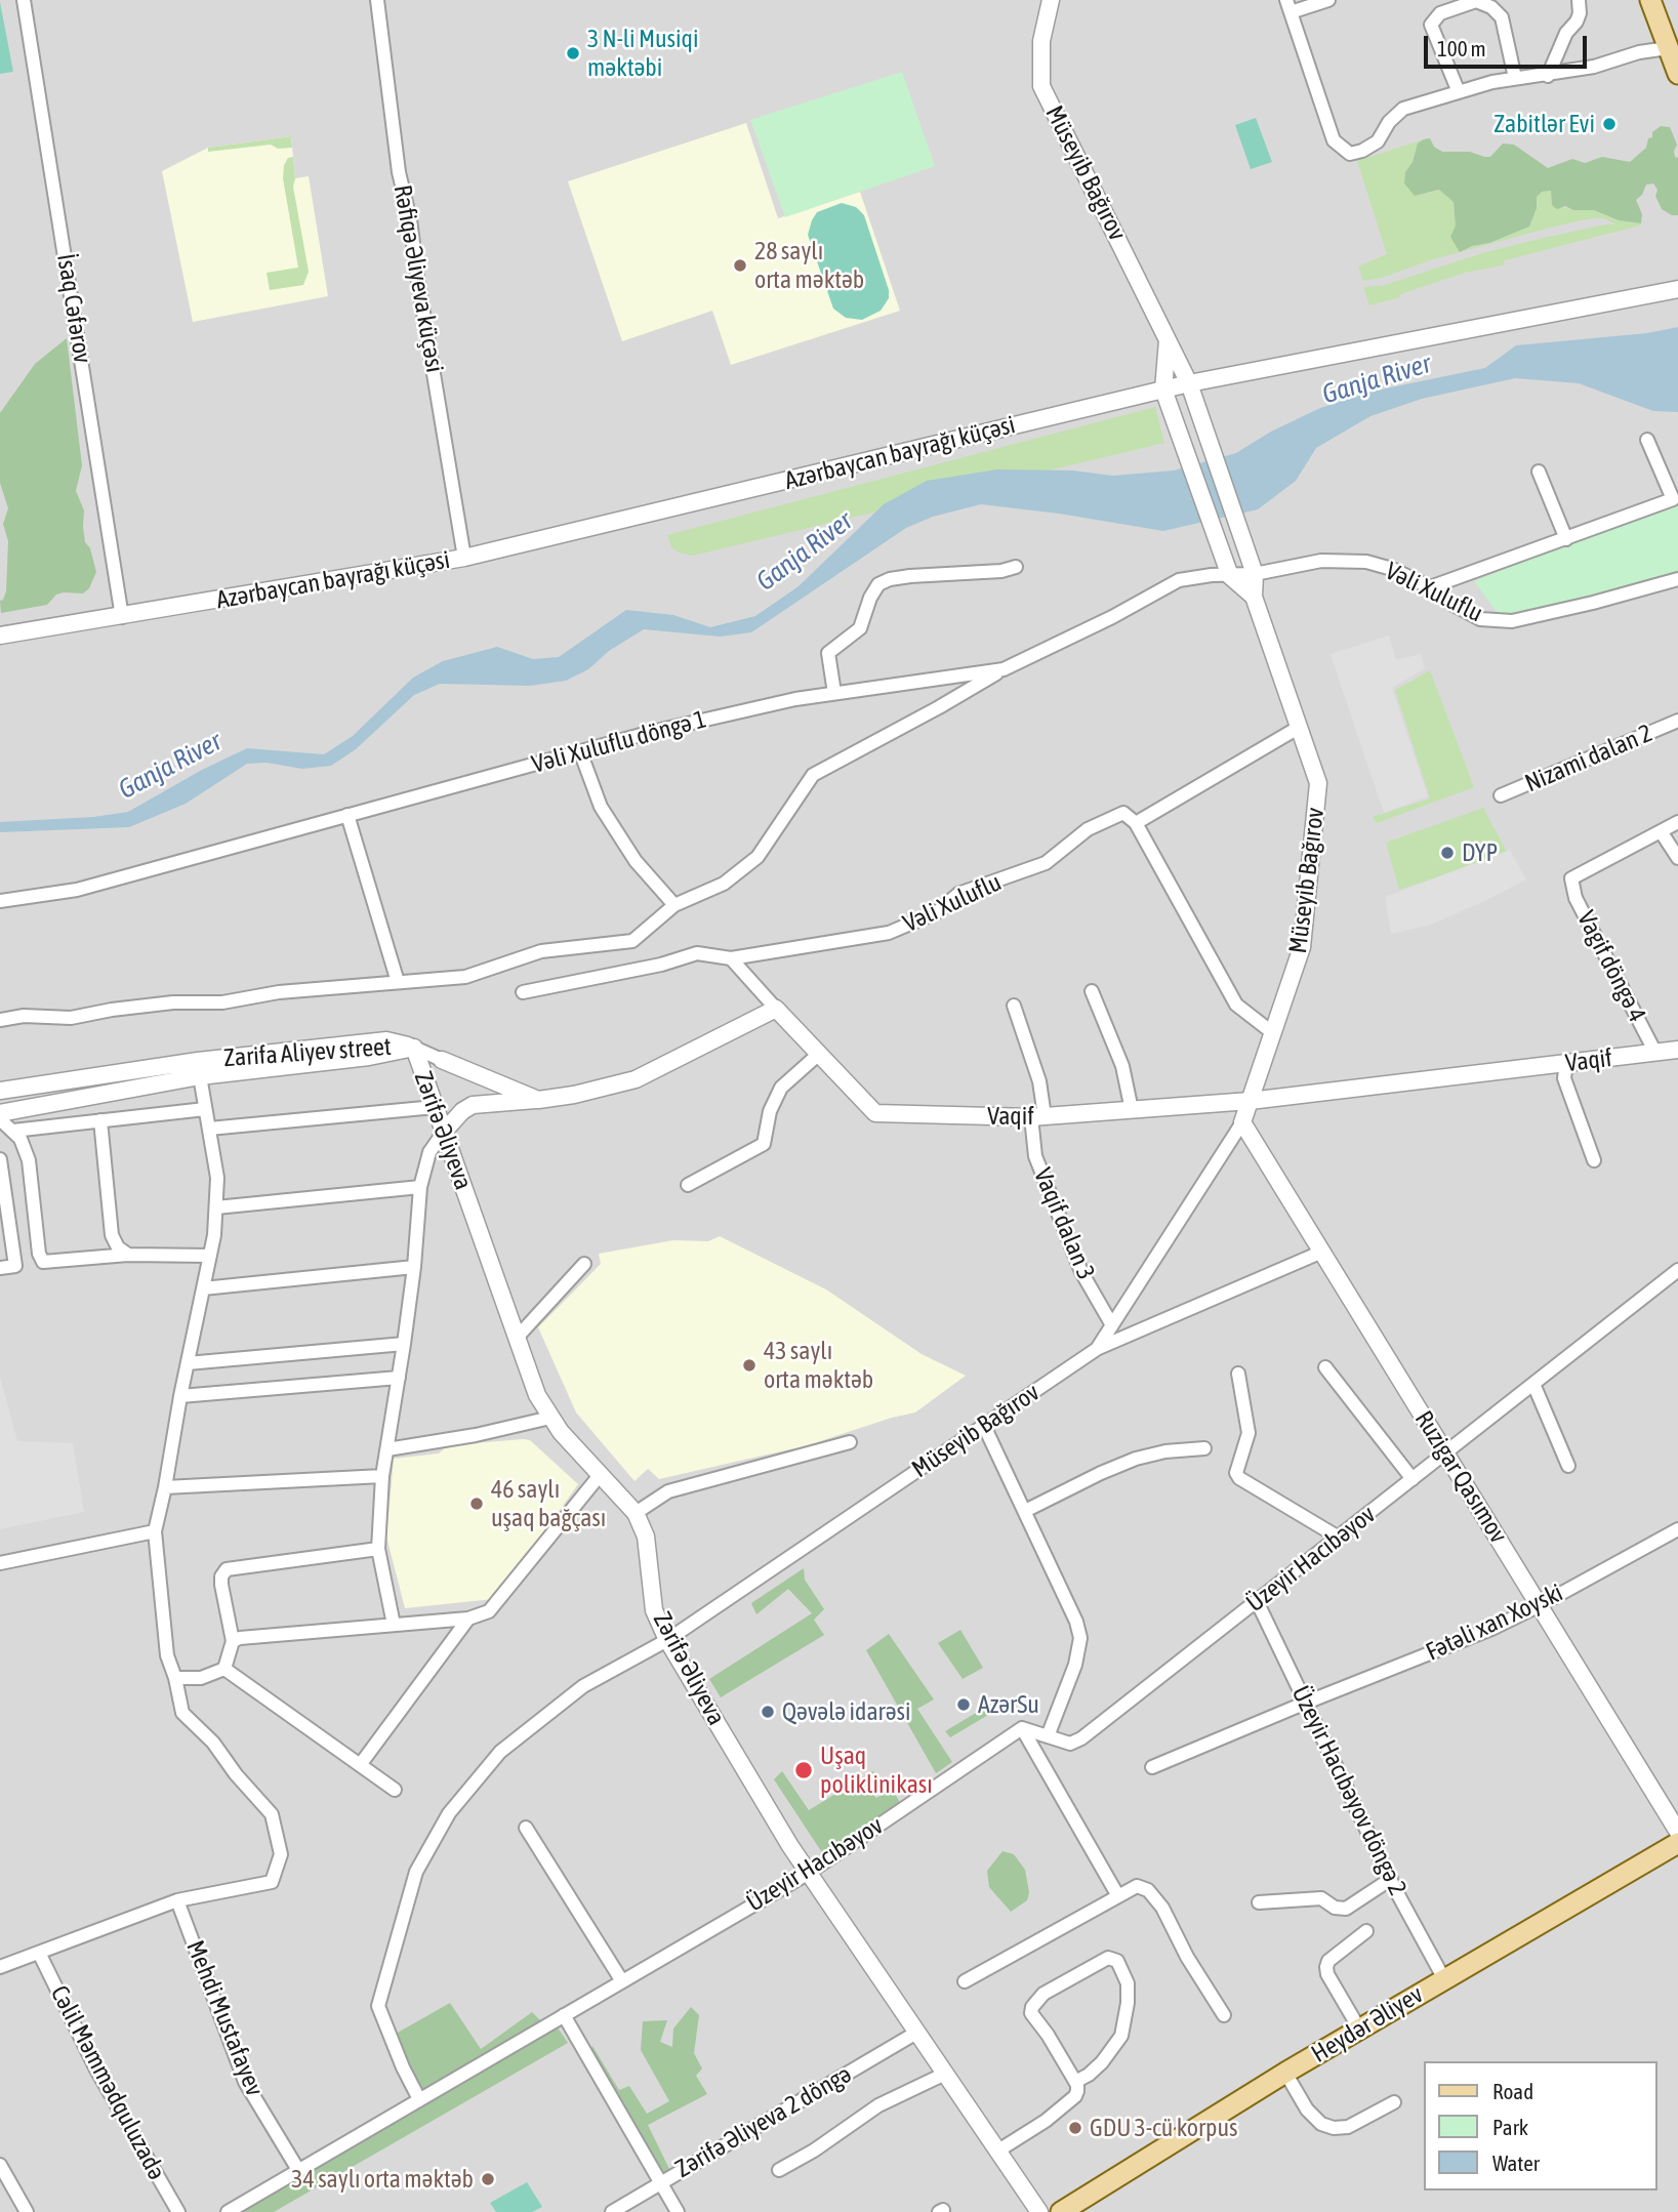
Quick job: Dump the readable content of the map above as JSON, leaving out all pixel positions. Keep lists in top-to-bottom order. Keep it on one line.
{"streets":{"main road":["Heydər Əliyev"],"street":["Müseyib Bağırov","Rəfiqə Əliyeva küçəsi","İsaq Cəfərov","Azərbaycan bayrağı küçəsi","Vəli Xuluflu","Vəli Xuluflu döngə 1","Nizami dalan 2","Vagif döngə 4","Zarifa Aliyev street","Vaqif","Zərifə Əliyeva","Vaqif dalan 3","Ruzigar Qasımov","Üzeyir Hacıbəyov","Fətəli xan Xoyski","Üzeyir Hacıbəyov döngə 2","Mehdi Mustafayev","Cəlil Məmmədquluzadə","Zərifə Əliyeva 2 döngə"]},"crossings":[["Müseyib Bağırov","Azərbaycan bayrağı küçəsi"],["Müseyib Bağırov","Vəli Xuluflu"],["Müseyib Bağırov","Vəli Xuluflu döngə 1"],["Müseyib Bağırov","Vaqif"],["Müseyib Bağırov","Zərifə Əliyeva"],["Müseyib Bağırov","Vaqif dalan 3"],["Müseyib Bağırov","Ruzigar Qasımov"],["Müseyib Bağırov","Üzeyir Hacıbəyov"],["Rəfiqə Əliyeva küçəsi","Azərbaycan bayrağı küçəsi"],["İsaq Cəfərov","Azərbaycan bayrağı küçəsi"],["Vəli Xuluflu","Vəli Xuluflu döngə 1"],["Vagif döngə 4","Vaqif"],["Zarifa Aliyev street","Zərifə Əliyeva"],["Vaqif","Vaqif dalan 3"],["Zərifə Əliyeva","Üzeyir Hacıbəyov"],["Zərifə Əliyeva","Zərifə Əliyeva 2 döngə"],["Ruzigar Qasımov","Üzeyir Hacıbəyov"],["Ruzigar Qasımov","Fətəli xan Xoyski"],["Üzeyir Hacıbəyov","Üzeyir Hacıbəyov döngə 2"],["Üzeyir Hacıbəyov","Mehdi Mustafayev"],["Fətəli xan Xoyski","Üzeyir Hacıbəyov döngə 2"],["Üzeyir Hacıbəyov döngə 2","Heydər Əliyev"]],"water":["Ganja River"],"places":["3 N-li Musiqi məktəbi","Zabitlər Evi","28 saylı orta məktəb","DYP","43 saylı orta məktəb","46 saylı uşaq bağçası","AzərSu","Qəvələ idarəsi","Uşaq poliklinikası","GDU 3-cü korpus","34 saylı orta məktəb"],"legend":["Road","Park","Water"],"scale_bar":"100 m"}
